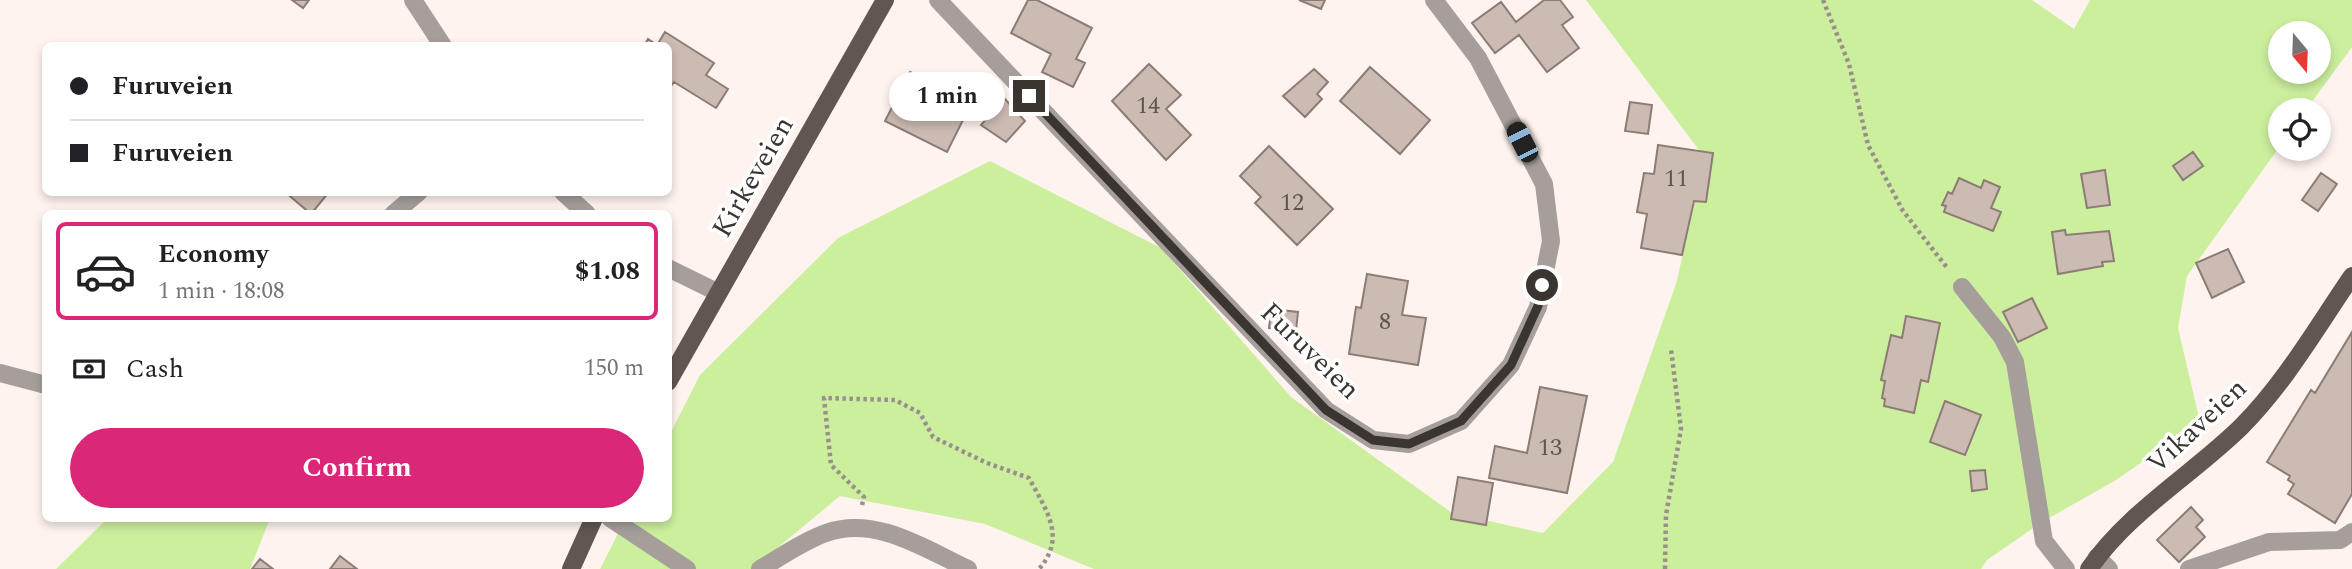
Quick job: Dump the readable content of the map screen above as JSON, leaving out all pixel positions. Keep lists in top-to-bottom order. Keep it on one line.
{"streets":{"main road":["Kirkeveien","Vikaveien"],"street":["Furuveien"]},"house_numbers":["14","11","12","8","13"],"north":"bottom","page":{"banner":["Furuveien","Furuveien"],"bubble":"1 min","list":[{"name":"Economy","note":"1 min · 18:08","value":"$1.08"}],"pay":["Cash","150 m"],"buttons":"Confirm"}}
